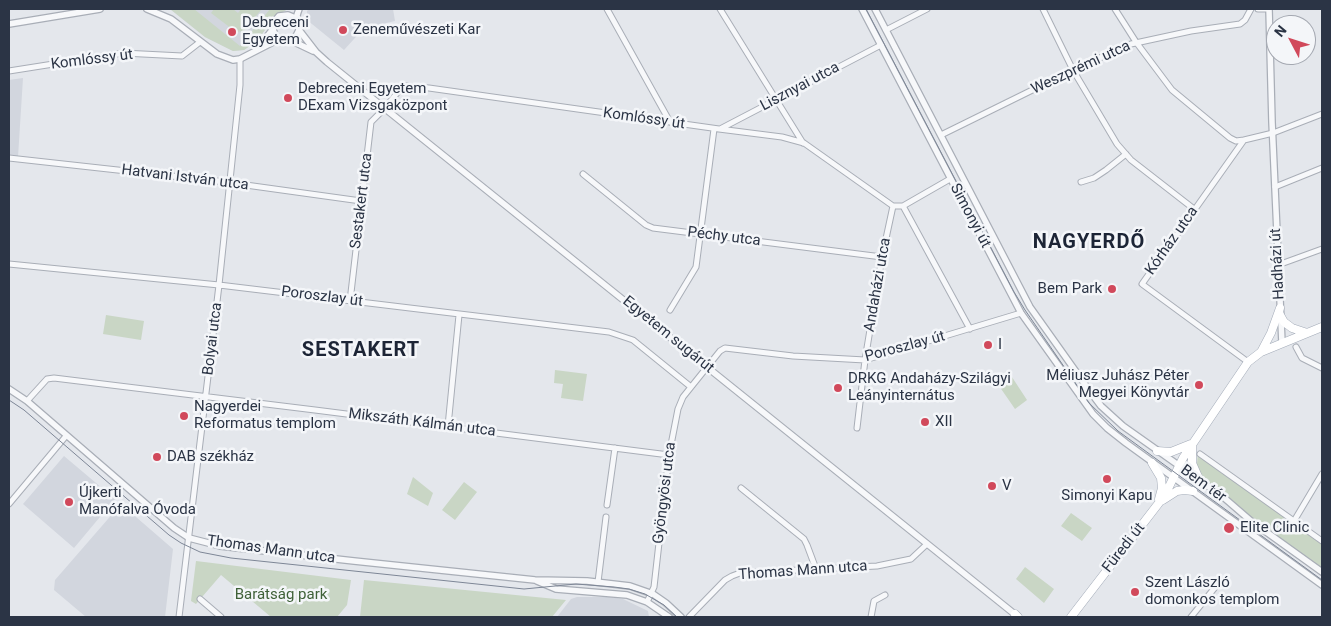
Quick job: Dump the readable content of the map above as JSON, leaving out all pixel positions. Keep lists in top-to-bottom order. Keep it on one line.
{"streets":{"main road":["Füredi út"],"street":["Komlóssy út","Weszprémi utca","Lisznyai utca","Hatvani István utca","Sestakert utca","Simonyi út","Péchy utca","Kórház utca","Hadházi út","Andaházi utca","Poroszlay út","Egyetem sugárút","Bolyai utca","Mikszáth Kálmán utca","Bem tér","Gyöngyösi utca","Thomas Mann utca"]},"crossings":[["Komlóssy út","Lisznyai utca"],["Komlóssy út","Sestakert utca"],["Komlóssy út","Andaházi utca"],["Komlóssy út","Egyetem sugárút"],["Weszprémi utca","Simonyi út"],["Lisznyai utca","Simonyi út"],["Hatvani István utca","Sestakert utca"],["Hatvani István utca","Bolyai utca"],["Sestakert utca","Poroszlay út"],["Sestakert utca","Egyetem sugárút"],["Simonyi út","Poroszlay út"],["Simonyi út","Bem tér"],["Péchy utca","Andaházi utca"],["Andaházi utca","Poroszlay út"],["Poroszlay út","Bolyai utca"],["Poroszlay út","Gyöngyösi utca"],["Egyetem sugárút","Gyöngyösi utca"],["Egyetem sugárút","Thomas Mann utca"],["Bolyai utca","Mikszáth Kálmán utca"],["Bolyai utca","Thomas Mann utca"],["Mikszáth Kálmán utca","Gyöngyösi utca"],["Mikszáth Kálmán utca","Thomas Mann utca"],["Bem tér","Füredi út"],["Gyöngyösi utca","Thomas Mann utca"]],"districts":["NAGYERDŐ","SESTAKERT"],"parks":["Barátság park"],"places":["Zeneművészeti Kar","Debreceni Egyetem","Debreceni Egyetem DExam Vizsgaközpont","Bem Park","I","Méliusz Juhász Péter Megyei Könyvtár","DRKG Andaházy-Szilágyi Leányinternátus","Nagyerdei Reformatus templom","XII","DAB székház","Simonyi Kapu","V","Újkerti Manófalva Óvoda","Elite Clinic","Szent László domonkos templom"],"north":"top left"}
